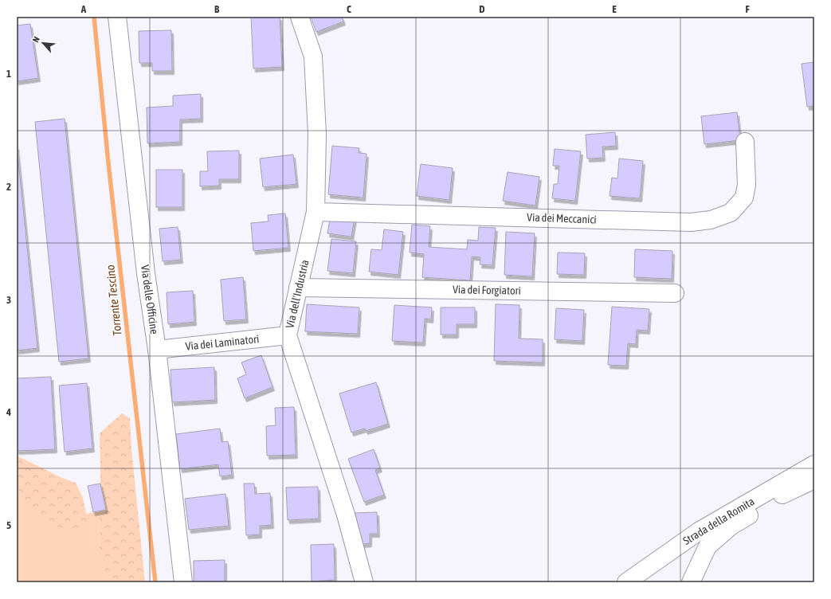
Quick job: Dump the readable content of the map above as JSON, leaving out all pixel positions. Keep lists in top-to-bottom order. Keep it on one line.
{"streets":{"street":["Via dei Meccanici","Via dei Forgiatori","Via dell'Industria","Via delle Officine","Via dei Laminatori","Strada della Romita"]},"crossings":[["Via dei Meccanici","Via dell'Industria"],["Via dei Forgiatori","Via dell'Industria"],["Via dell'Industria","Via dei Laminatori"],["Via delle Officine","Via dei Laminatori"]],"water":["Torrente Tescino"],"north":"top left","grid":{"columns":["A","B","C","D","E","F"],"rows":["1","2","3","4","5"]}}
